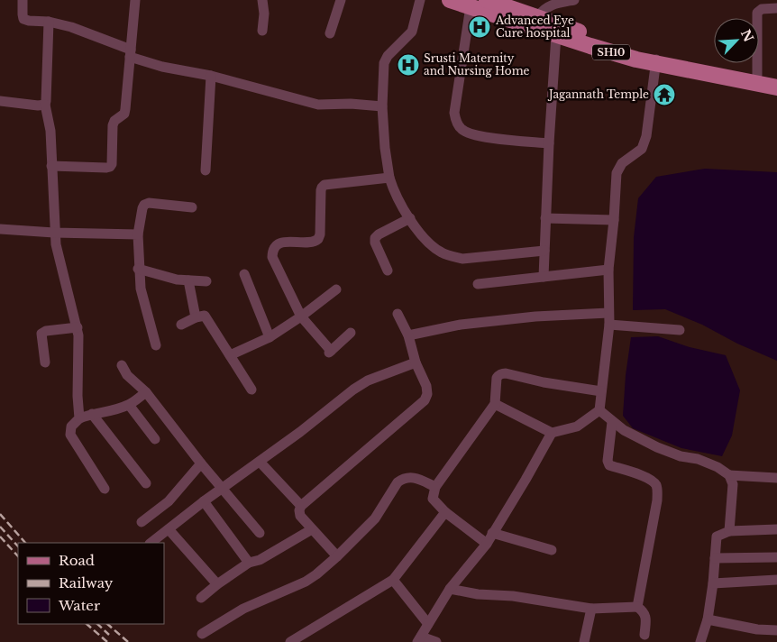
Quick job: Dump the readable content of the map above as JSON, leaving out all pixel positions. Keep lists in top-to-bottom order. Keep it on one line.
{"streets":{"main road":["SH10"]},"places":{"hospital":["Advanced Eye Cure hospital","Srusti Maternity and Nursing Home"],"temple":["Jagannath Temple"]},"legend":["Road","Railway","Water"],"north":"top right"}
